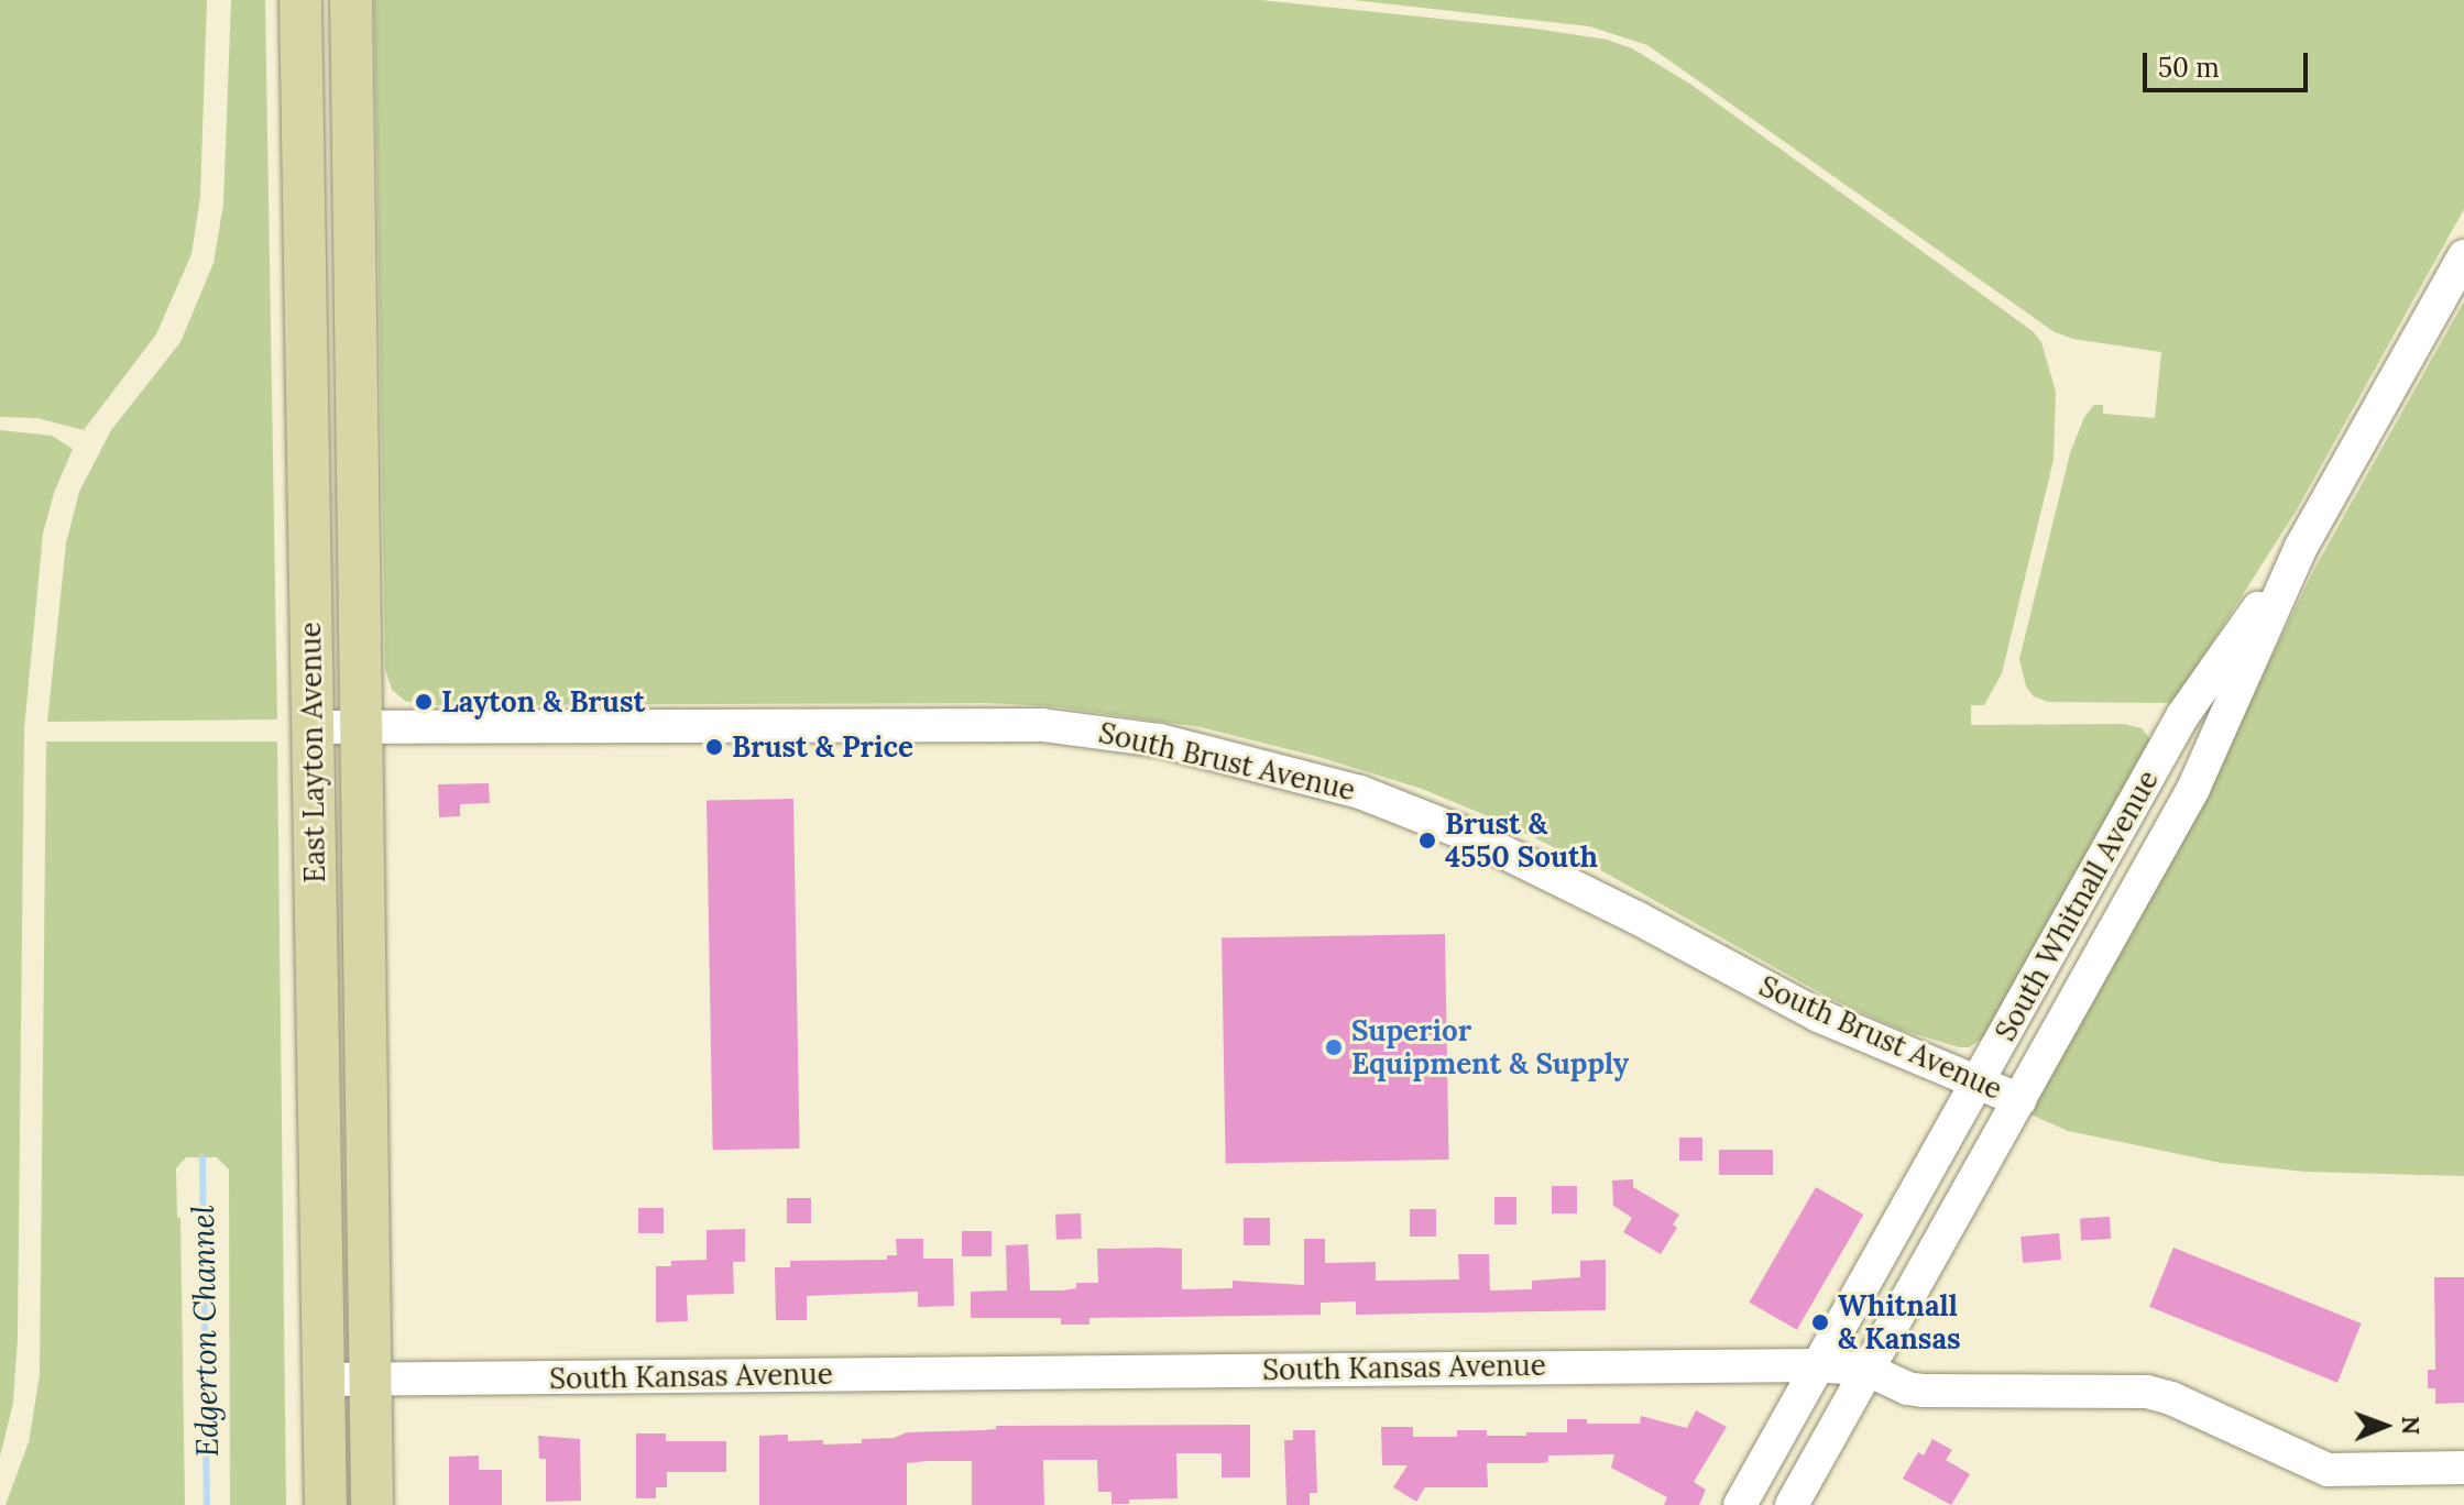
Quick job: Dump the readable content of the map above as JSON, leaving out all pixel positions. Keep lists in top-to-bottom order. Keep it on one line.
{"streets":{"main road":["East Layton Avenue"],"street":["South Brust Avenue","South Whitnall Avenue","South Kansas Avenue"]},"crossings":[["East Layton Avenue","South Brust Avenue"],["East Layton Avenue","South Kansas Avenue"],["South Brust Avenue","South Whitnall Avenue"],["South Whitnall Avenue","South Kansas Avenue"]],"water":["Edgerton Channel"],"places":["Layton & Brust","Brust & Price","Brust & 4550 South","Superior Equipment & Supply","Whitnall & Kansas"],"scale_bar":"50 m","north":"right"}
